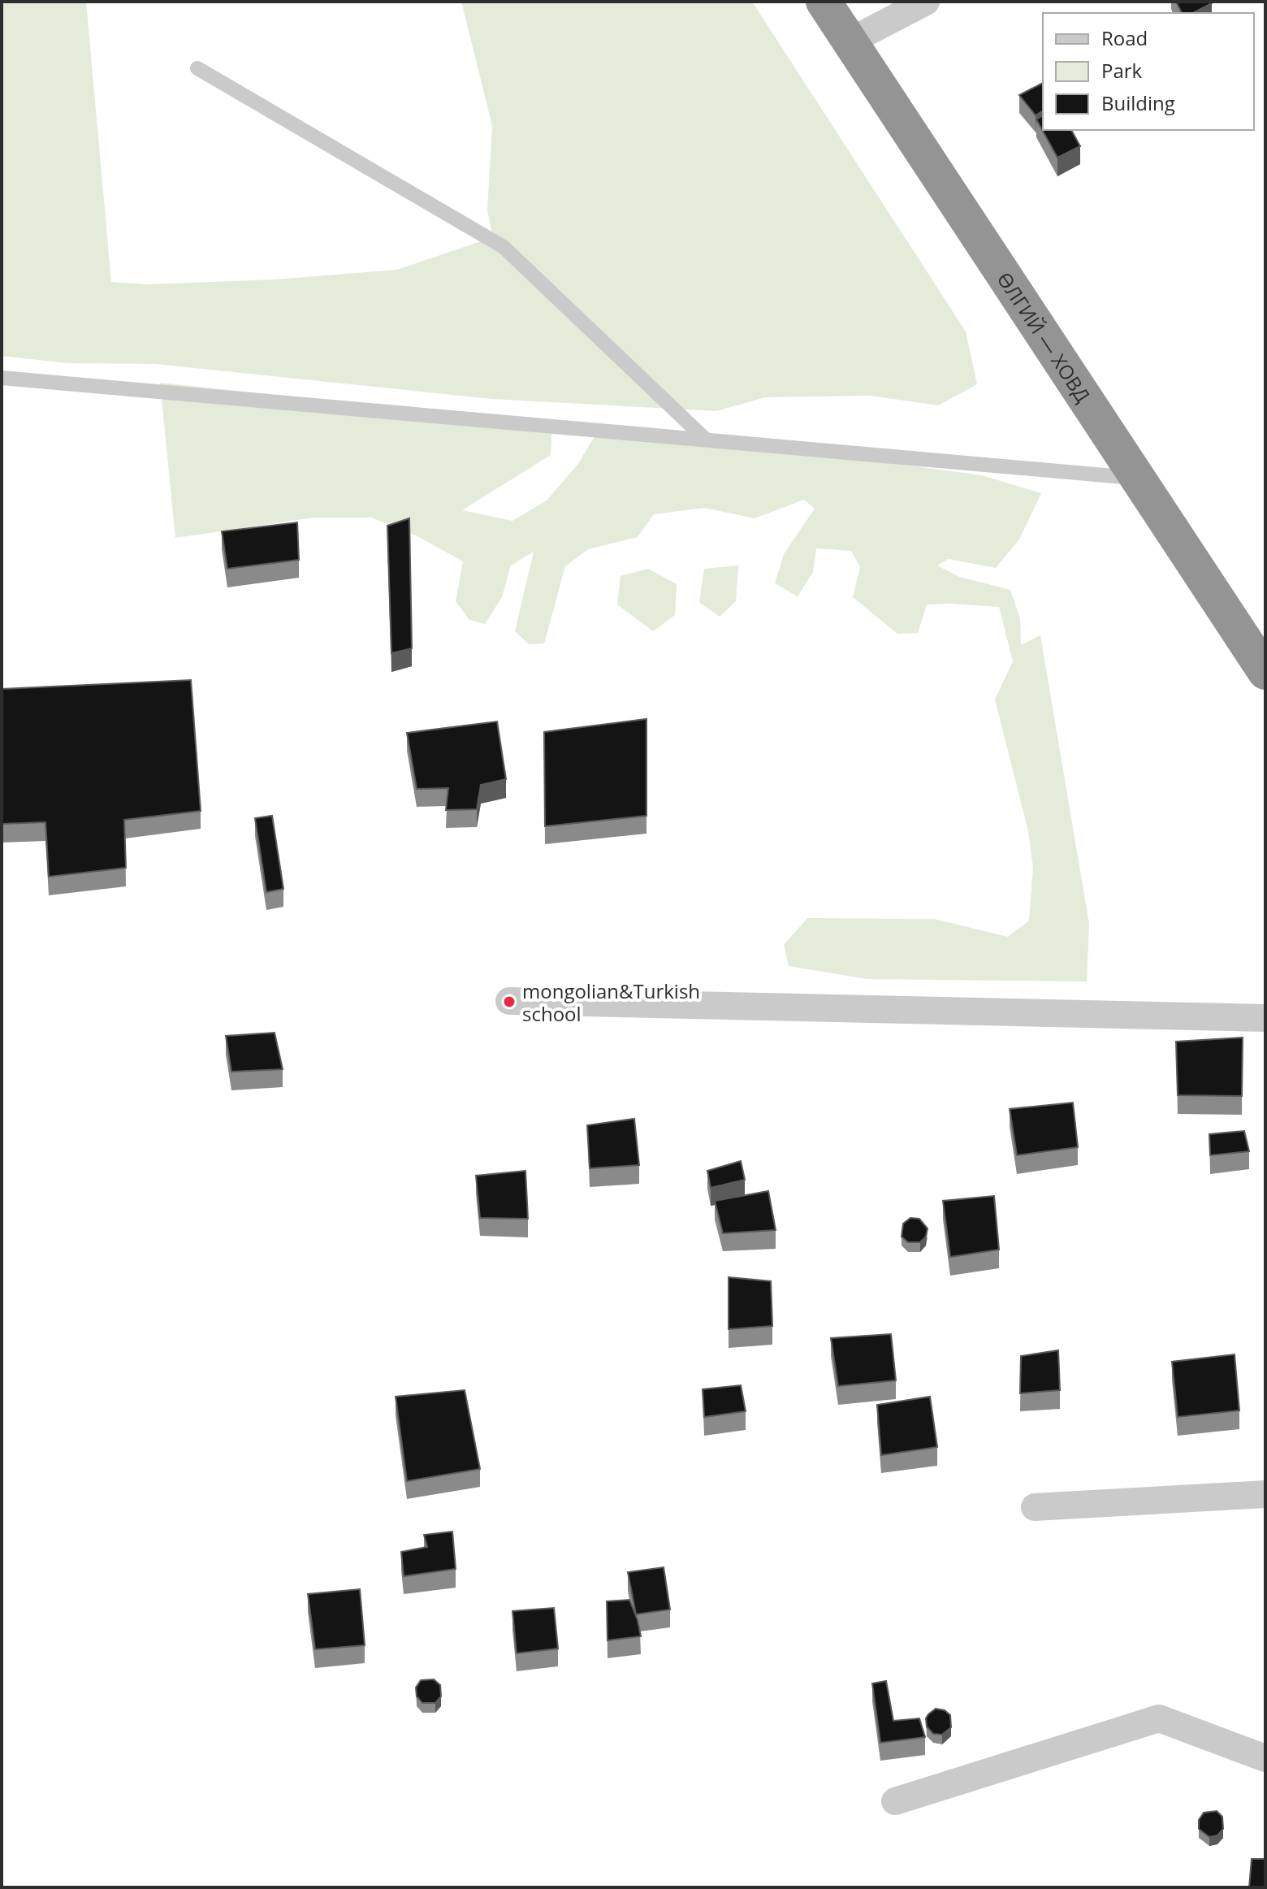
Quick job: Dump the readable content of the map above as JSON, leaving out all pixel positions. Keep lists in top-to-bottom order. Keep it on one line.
{"streets":{"highway":["ӨЛГИЙ — ХОВД"]},"places":["mongolian&Turkish school"],"legend":["Road","Park","Building"]}
